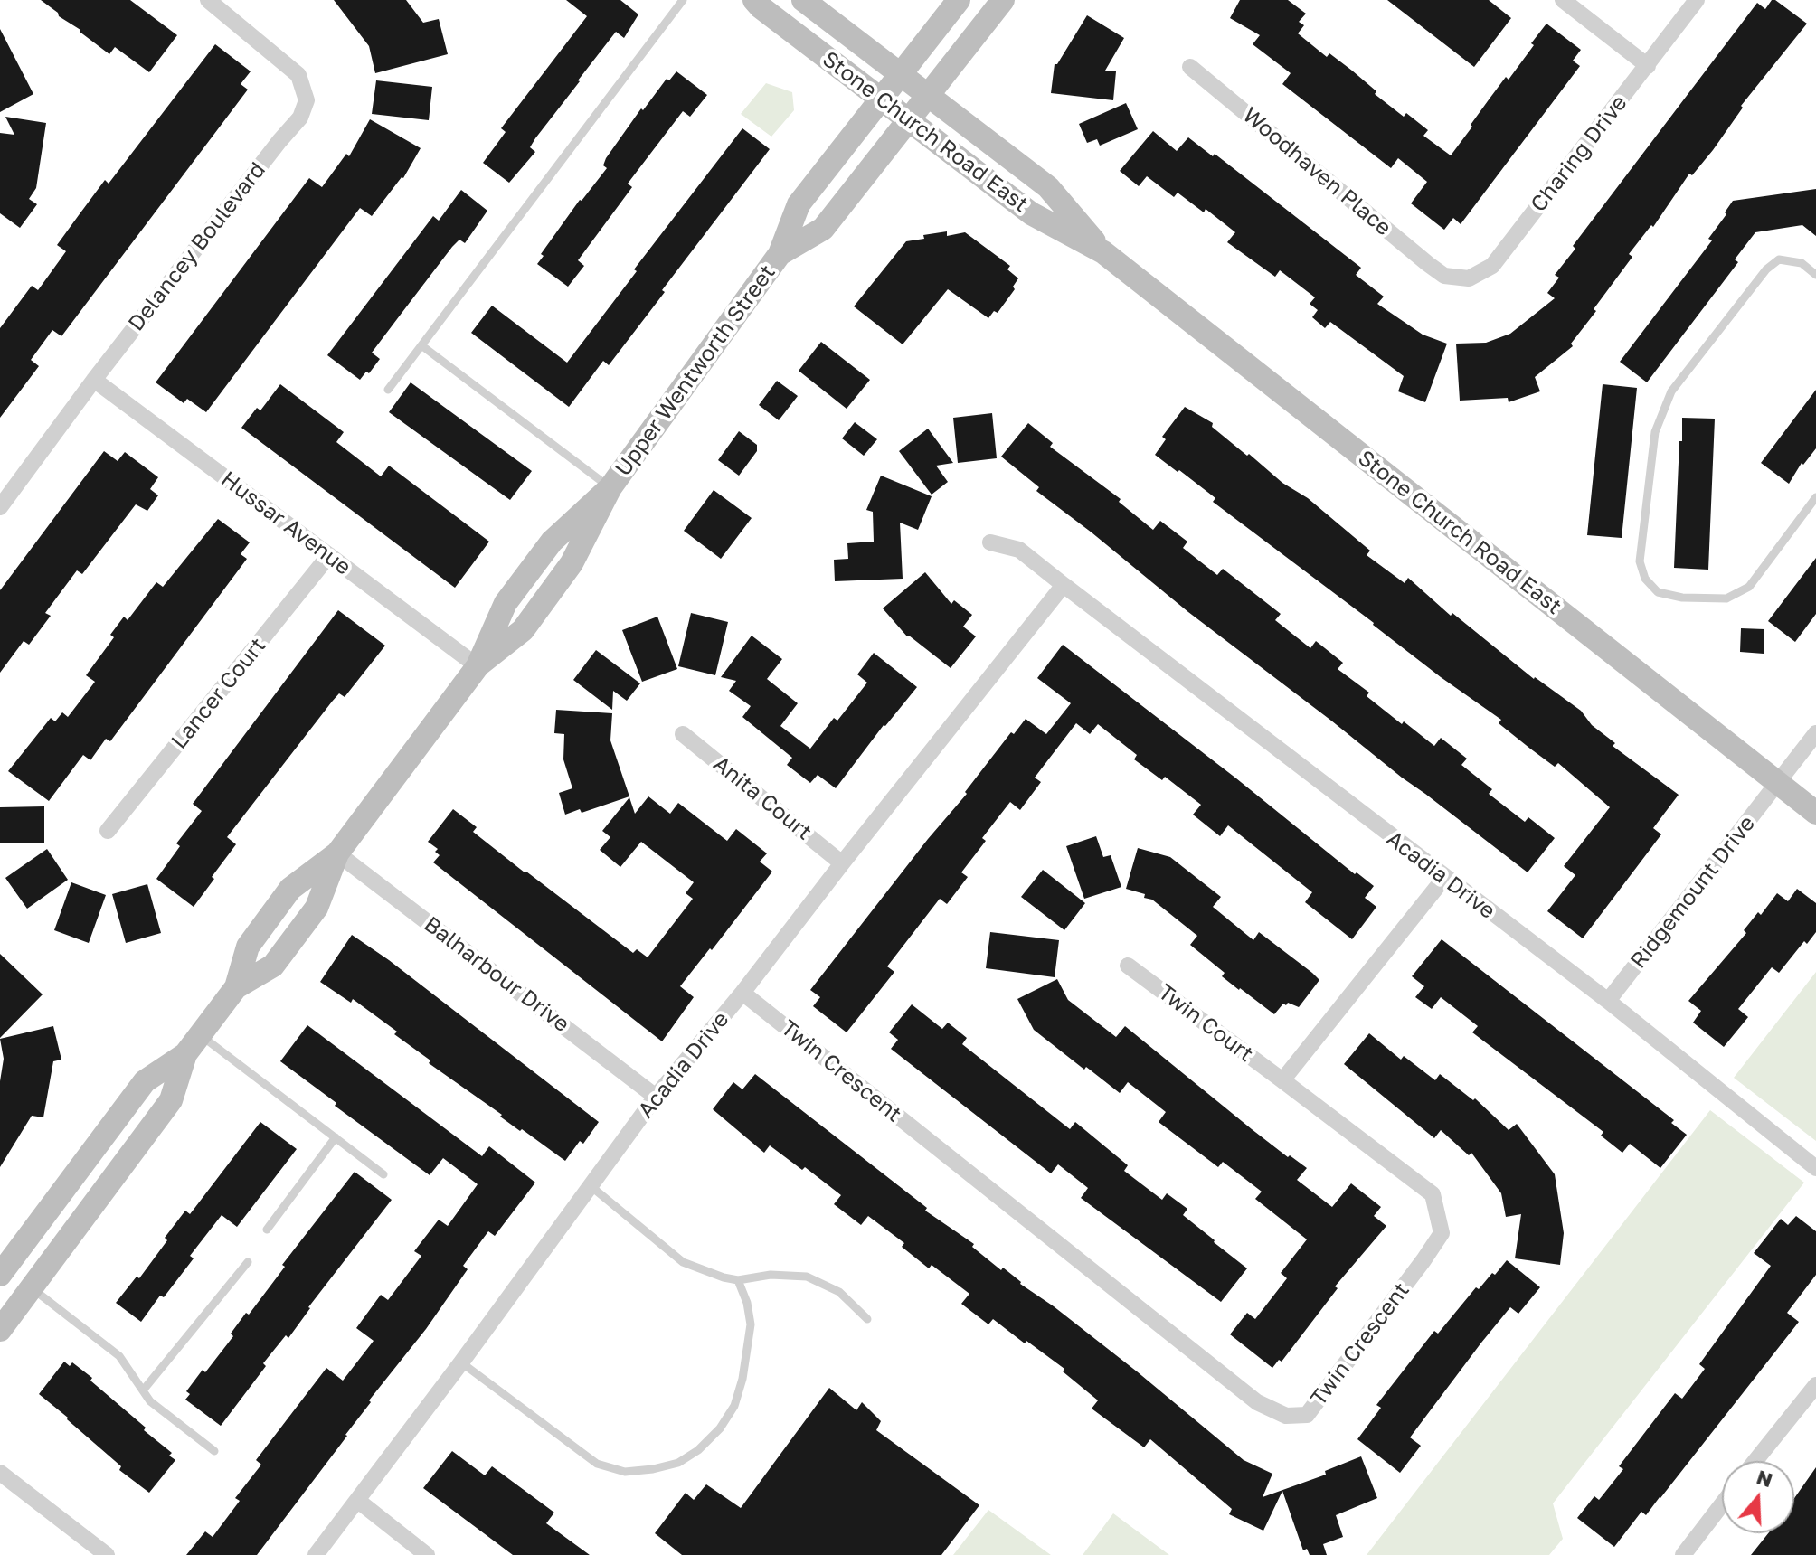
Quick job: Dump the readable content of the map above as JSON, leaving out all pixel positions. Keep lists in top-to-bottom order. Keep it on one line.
{"streets":{"main road":["Stone Church Road East","Upper Wentworth Street"],"street":["Charing Drive","Woodhaven Place","Delancey Boulevard","Hussar Avenue","Lancer Court","Anita Court","Acadia Drive","Ridgemount Drive","Balharbour Drive","Twin Court","Twin Crescent"]},"crossings":[["Stone Church Road East","Upper Wentworth Street"],["Stone Church Road East","Ridgemount Drive"],["Charing Drive","Woodhaven Place"],["Delancey Boulevard","Hussar Avenue"],["Upper Wentworth Street","Hussar Avenue"],["Upper Wentworth Street","Balharbour Drive"],["Hussar Avenue","Lancer Court"],["Anita Court","Acadia Drive"],["Acadia Drive","Ridgemount Drive"],["Acadia Drive","Balharbour Drive"],["Acadia Drive","Twin Crescent"],["Twin Court","Twin Crescent"]],"north":"top"}
